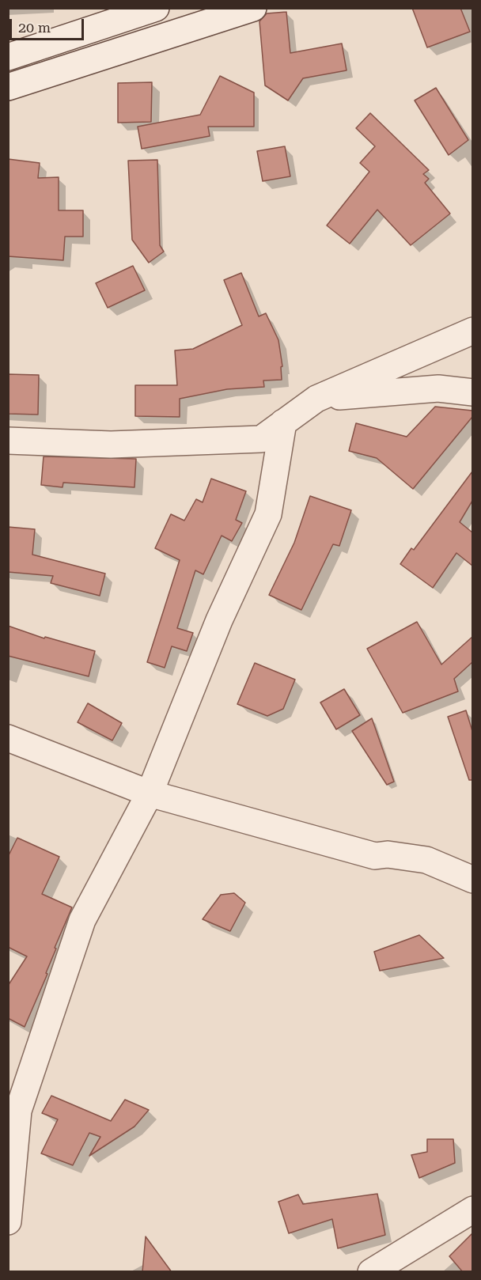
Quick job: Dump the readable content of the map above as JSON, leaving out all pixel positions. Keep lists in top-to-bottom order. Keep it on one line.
{"scale_bar":"20 m"}
